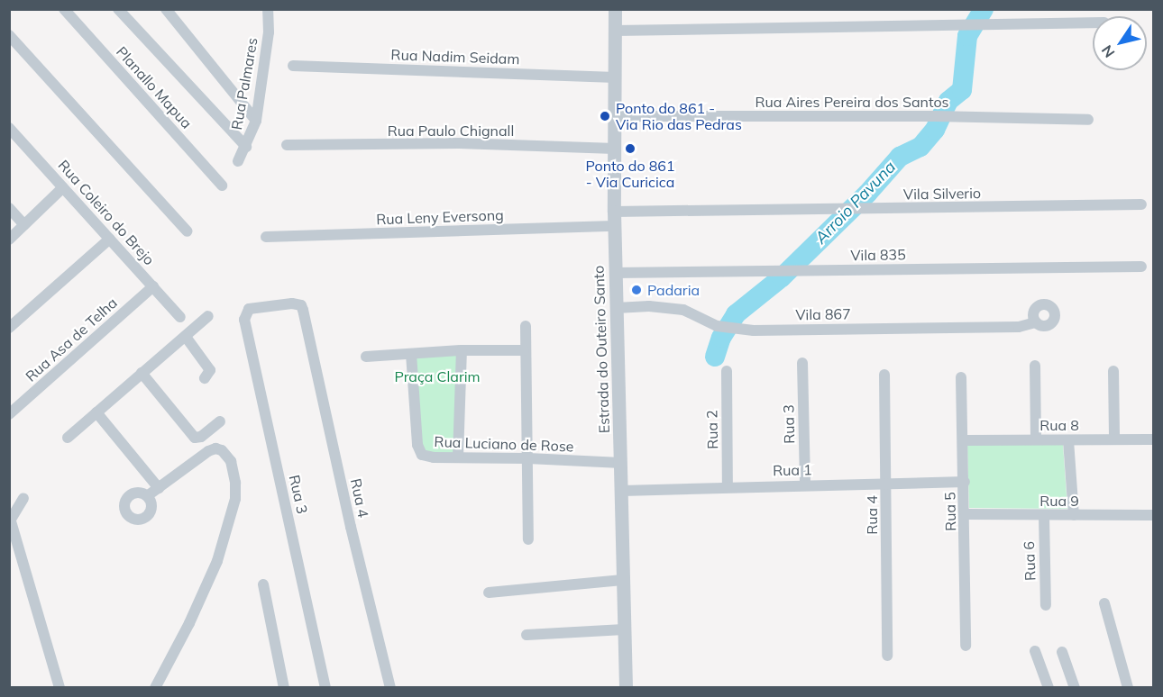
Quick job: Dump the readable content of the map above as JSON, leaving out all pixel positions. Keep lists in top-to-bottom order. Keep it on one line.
{"streets":{"street":["Rua Nadim Seidam","Rua Palmares","Planallo Mapua","Rua Aires Pereira dos Santos","Rua Paulo Chignall","Vila Silverio","Rua Coleiro do Brejo","Rua Leny Eversong","Vila 835","Vila 867","Rua Asa de Telha","Estrada do Outeiro Santo","Rua 3","Rua 8","Rua 2","Rua Luciano de Rose","Rua 1","Rua 4","Rua 9","Rua 5","Rua 6"]},"crossings":[["Rua Nadim Seidam","Estrada do Outeiro Santo"],["Rua Aires Pereira dos Santos","Estrada do Outeiro Santo"],["Rua Paulo Chignall","Estrada do Outeiro Santo"],["Vila Silverio","Estrada do Outeiro Santo"],["Rua Coleiro do Brejo","Rua Asa de Telha"],["Rua Leny Eversong","Estrada do Outeiro Santo"],["Vila 835","Estrada do Outeiro Santo"],["Vila 867","Estrada do Outeiro Santo"],["Estrada do Outeiro Santo","Rua Luciano de Rose"],["Estrada do Outeiro Santo","Rua 1"],["Rua 3","Rua 1"],["Rua 3","Rua 4"],["Rua 8","Rua 5"],["Rua 2","Rua 1"],["Rua 1","Rua 4"],["Rua 1","Rua 5"],["Rua 9","Rua 5"],["Rua 9","Rua 6"]],"water":["Arroio Pavuna"],"parks":["Praça Clarim"],"places":["Ponto do 861 - Via Rio das Pedras","Ponto do 861 - Via Curicica","Padaria"],"north":"bottom left"}
